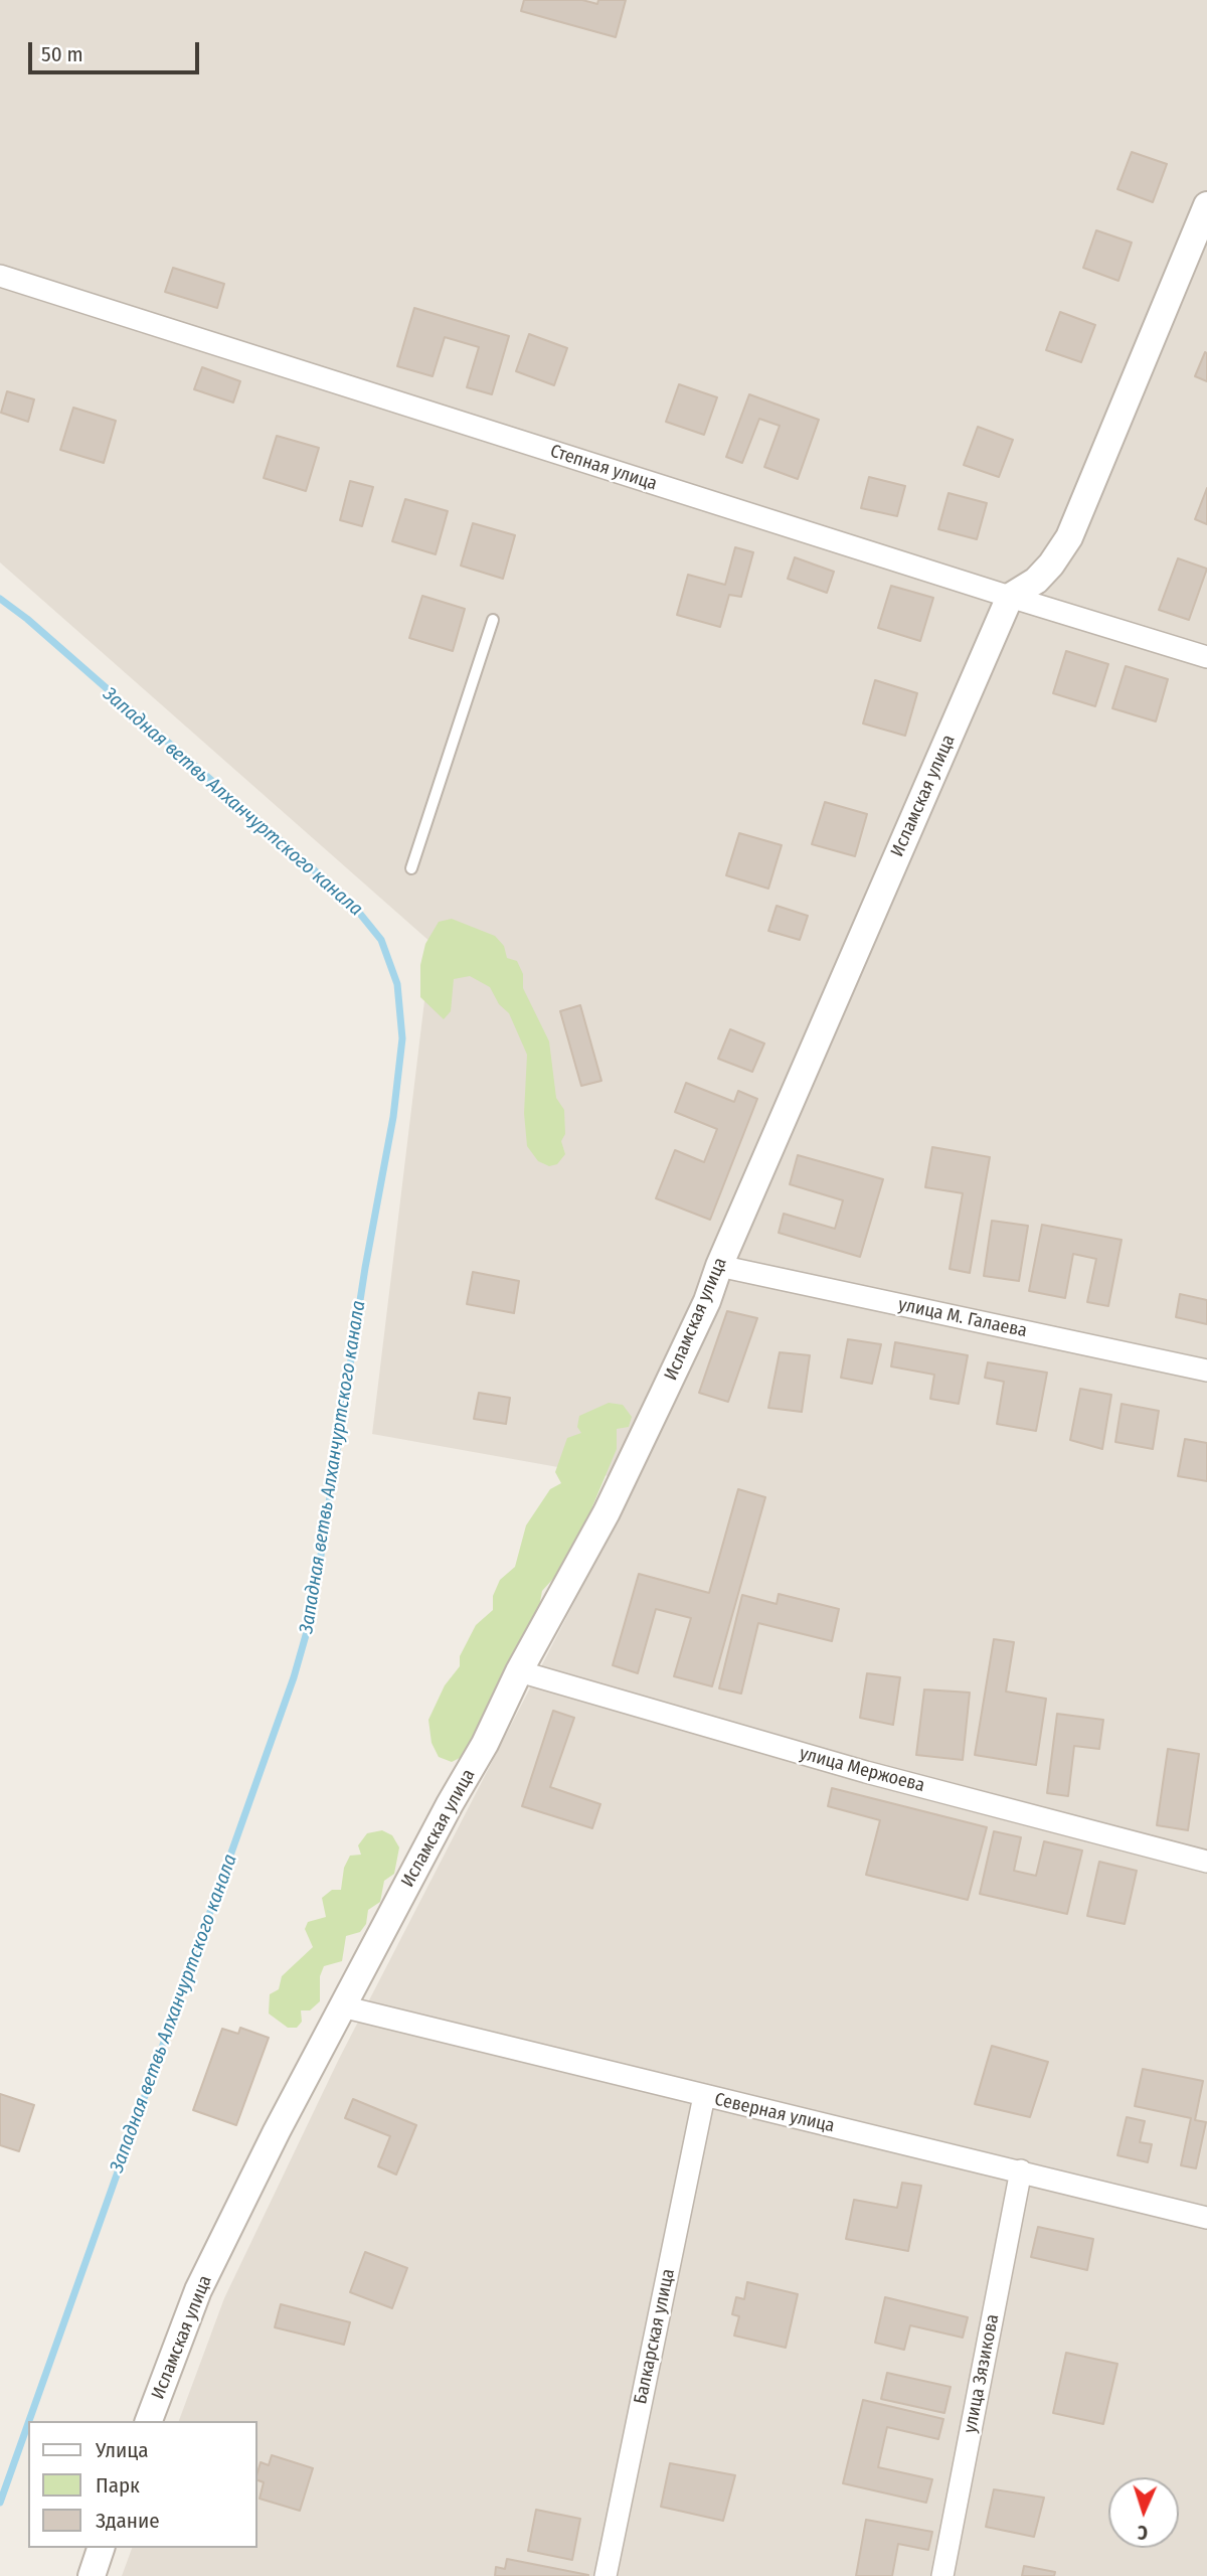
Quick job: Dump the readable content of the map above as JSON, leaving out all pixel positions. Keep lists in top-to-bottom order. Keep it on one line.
{"streets":{"street":["Степная улица","Исламская улица","улица М. Галаева","улица Мержоева","Северная улица","Балкарская улица","улица Зязикова"]},"crossings":[["Степная улица","Исламская улица"],["Исламская улица","улица М. Галаева"],["Исламская улица","улица Мержоева"],["Исламская улица","Северная улица"],["Северная улица","Балкарская улица"],["Северная улица","улица Зязикова"]],"water":["Западная ветвь Алханчуртского канала"],"legend":["Улица","Парк","Здание"],"scale_bar":"50 m","north":"bottom"}
